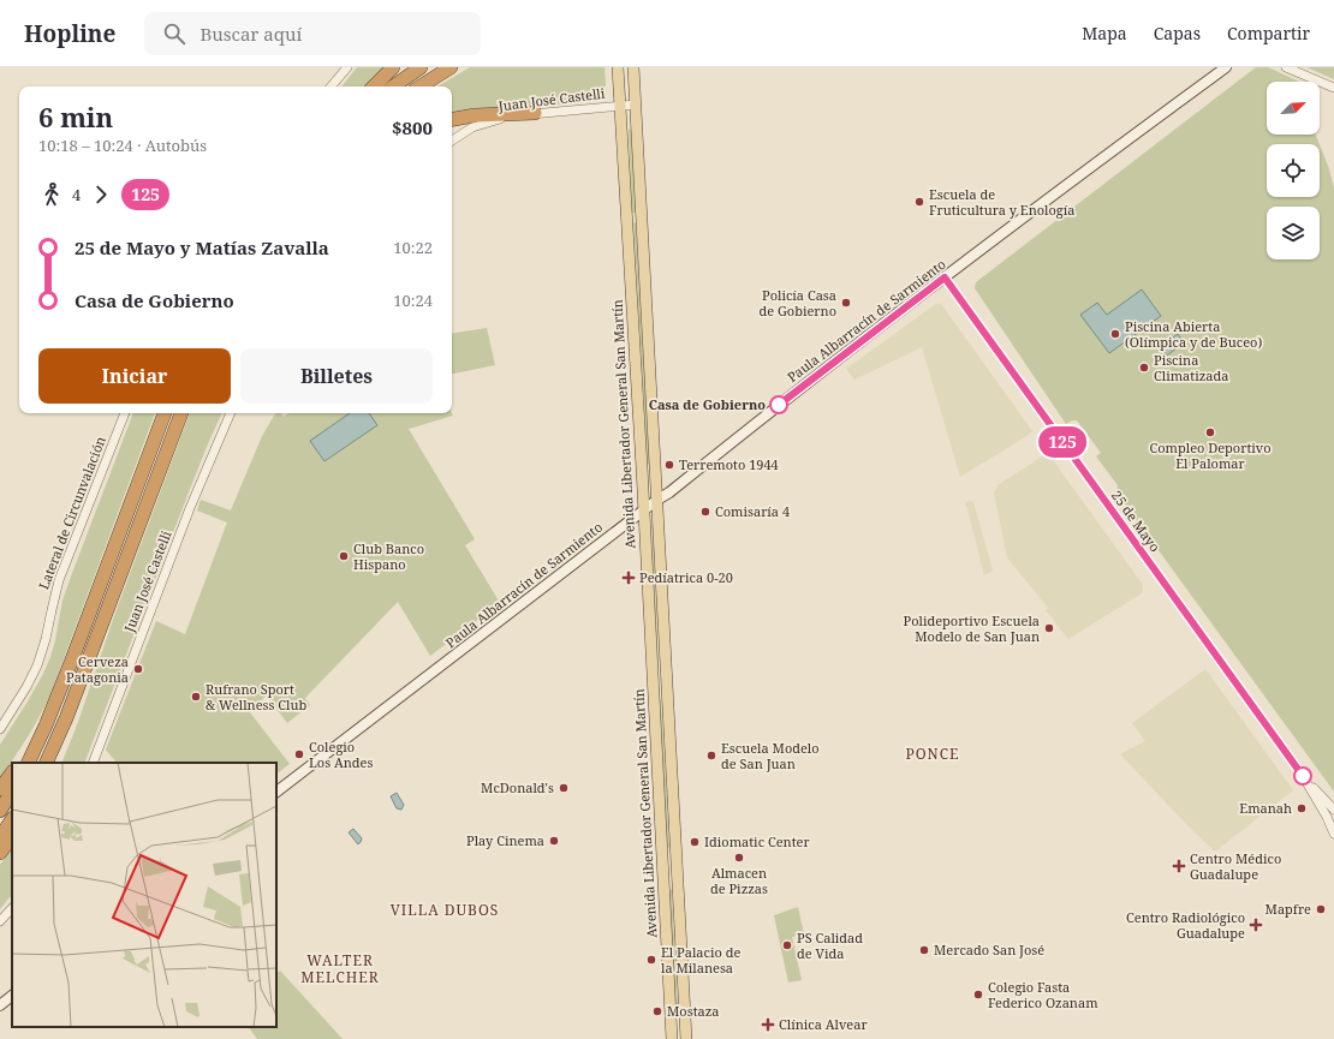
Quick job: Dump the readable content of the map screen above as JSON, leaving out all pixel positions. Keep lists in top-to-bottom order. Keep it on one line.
{"streets":{"main road":["Paula Albarracín de Sarmiento","Avenida Libertador General San Martín"],"street":["Juan José Castelli","Lateral de Circunvalación","25 de Mayo"]},"crossings":[["Juan José Castelli","Avenida Libertador General San Martín"],["Paula Albarracín de Sarmiento","Avenida Libertador General San Martín"],["Paula Albarracín de Sarmiento","25 de Mayo"]],"districts":["PONCE","VILLA DUBOS","WALTER MELCHER"],"places":{"other":["Escuela de Fruticultura y Enología","Policía Casa de Gobierno","Piscina Abierta (Olímpica y de Buceo)","Piscina Climatizada","Casa de Gobierno","Compleo Deportivo El Palomar","Terremoto 1944","Comisaría 4","Club Banco Hispano","Polideportivo Escuela Modelo de San Juan","Cerveza Patagonia","Rufrano Sport & Wellness Club","Colegio Los Andes","Escuela Modelo de San Juan","McDonald's","Emanah","Play Cinema","Idiomatic Center","Almacen de Pizzas","Mapfre","PS Calidad de Vida","Mercado San José","El Palacio de la Milanesa","Colegio Fasta Federico Ozanam","Mostaza"],"health":["Pedíatrica 0-20","Centro Médico Guadalupe","Centro Radiológico Guadalupe","Clínica Alvear"]},"lines":["bus line 125"],"north":"top right","page":{"header":"Hopline","search":"Buscar aquí","nav":["Mapa","Capas","Compartir"],"on_map":"125","heading":["6 min","10:18 – 10:24 · Autobús","$800"],"legs":["4","125"],"list":[{"name":"25 de Mayo y Matías Zavalla","value":"10:22"},{"name":"Casa de Gobierno","value":"10:24"}],"buttons":["Iniciar","Billetes"]}}
